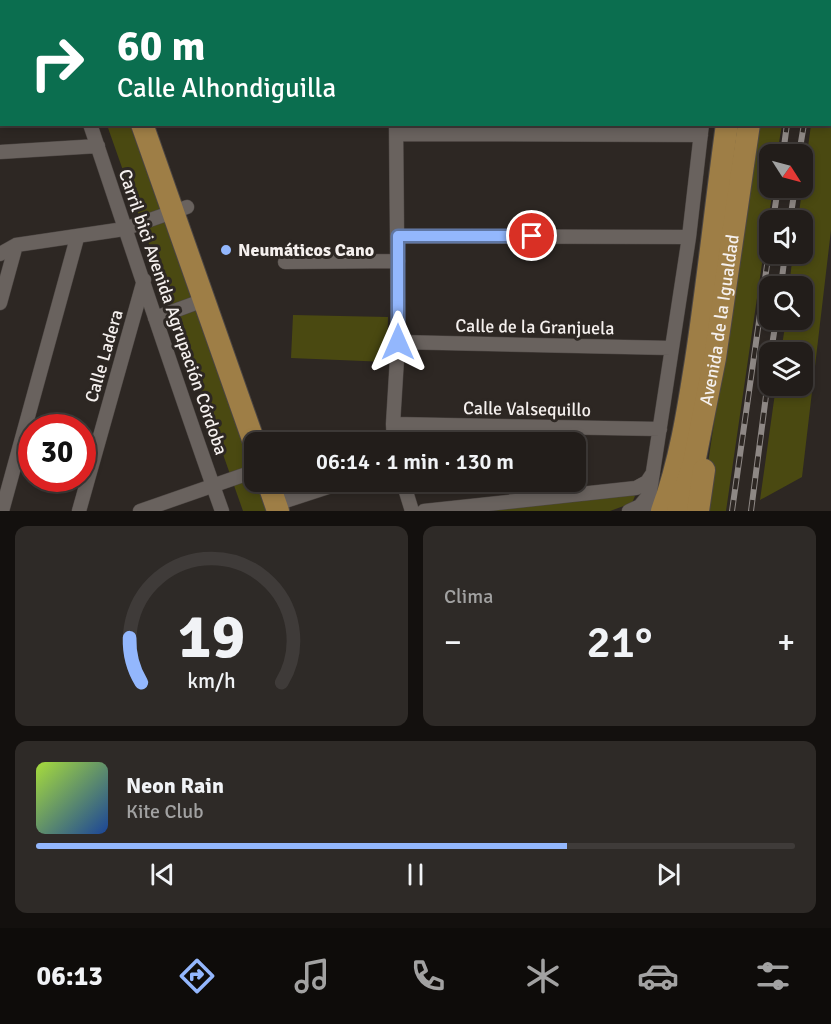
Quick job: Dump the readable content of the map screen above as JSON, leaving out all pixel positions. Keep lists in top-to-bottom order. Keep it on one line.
{"streets":{"main road":["Avenida de la Igualdad"],"street":["Carril bici Avenida Agrupación Córdoba","Calle de la Granjuela","Calle Ladera","Calle Valsequillo"]},"crossings":[["Carril bici Avenida Agrupación Córdoba","Calle Ladera"],["Avenida de la Igualdad","Calle de la Granjuela"],["Avenida de la Igualdad","Calle Valsequillo"]],"places":["Neumáticos Cano"],"north":"bottom right","page":{"turn":["60 m","Calle Alhondiguilla"],"limit":"30","trip":"06:14 · 1 min · 130 m","tile":"Clima","heat":["−","21°","+"],"song":["Neon Rain","Kite Club"],"tabs":"06:13","gauge":["19","km/h"]}}
